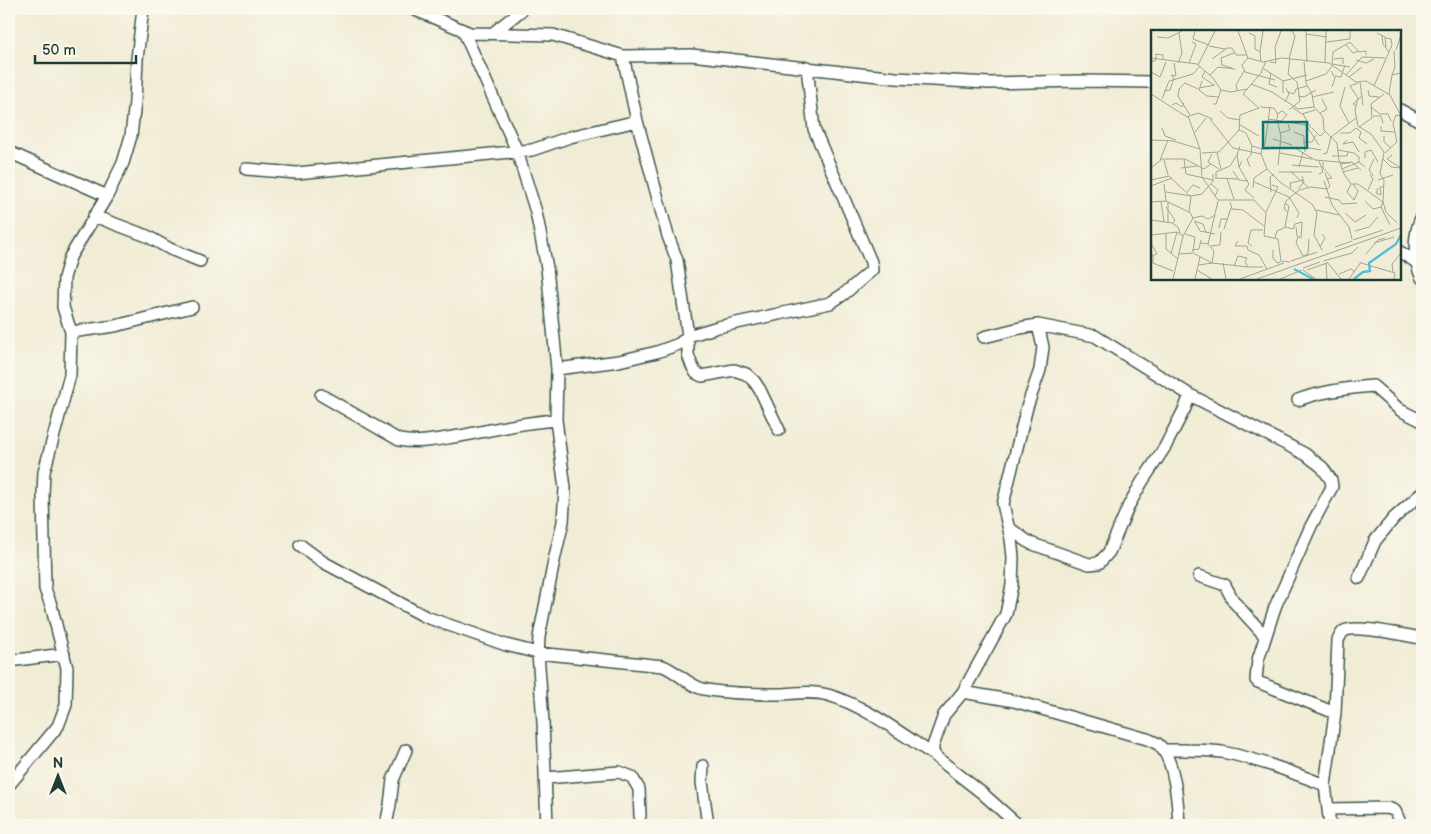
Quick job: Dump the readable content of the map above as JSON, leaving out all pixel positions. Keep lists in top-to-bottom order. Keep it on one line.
{"scale_bar":"50 m","north":"top"}
